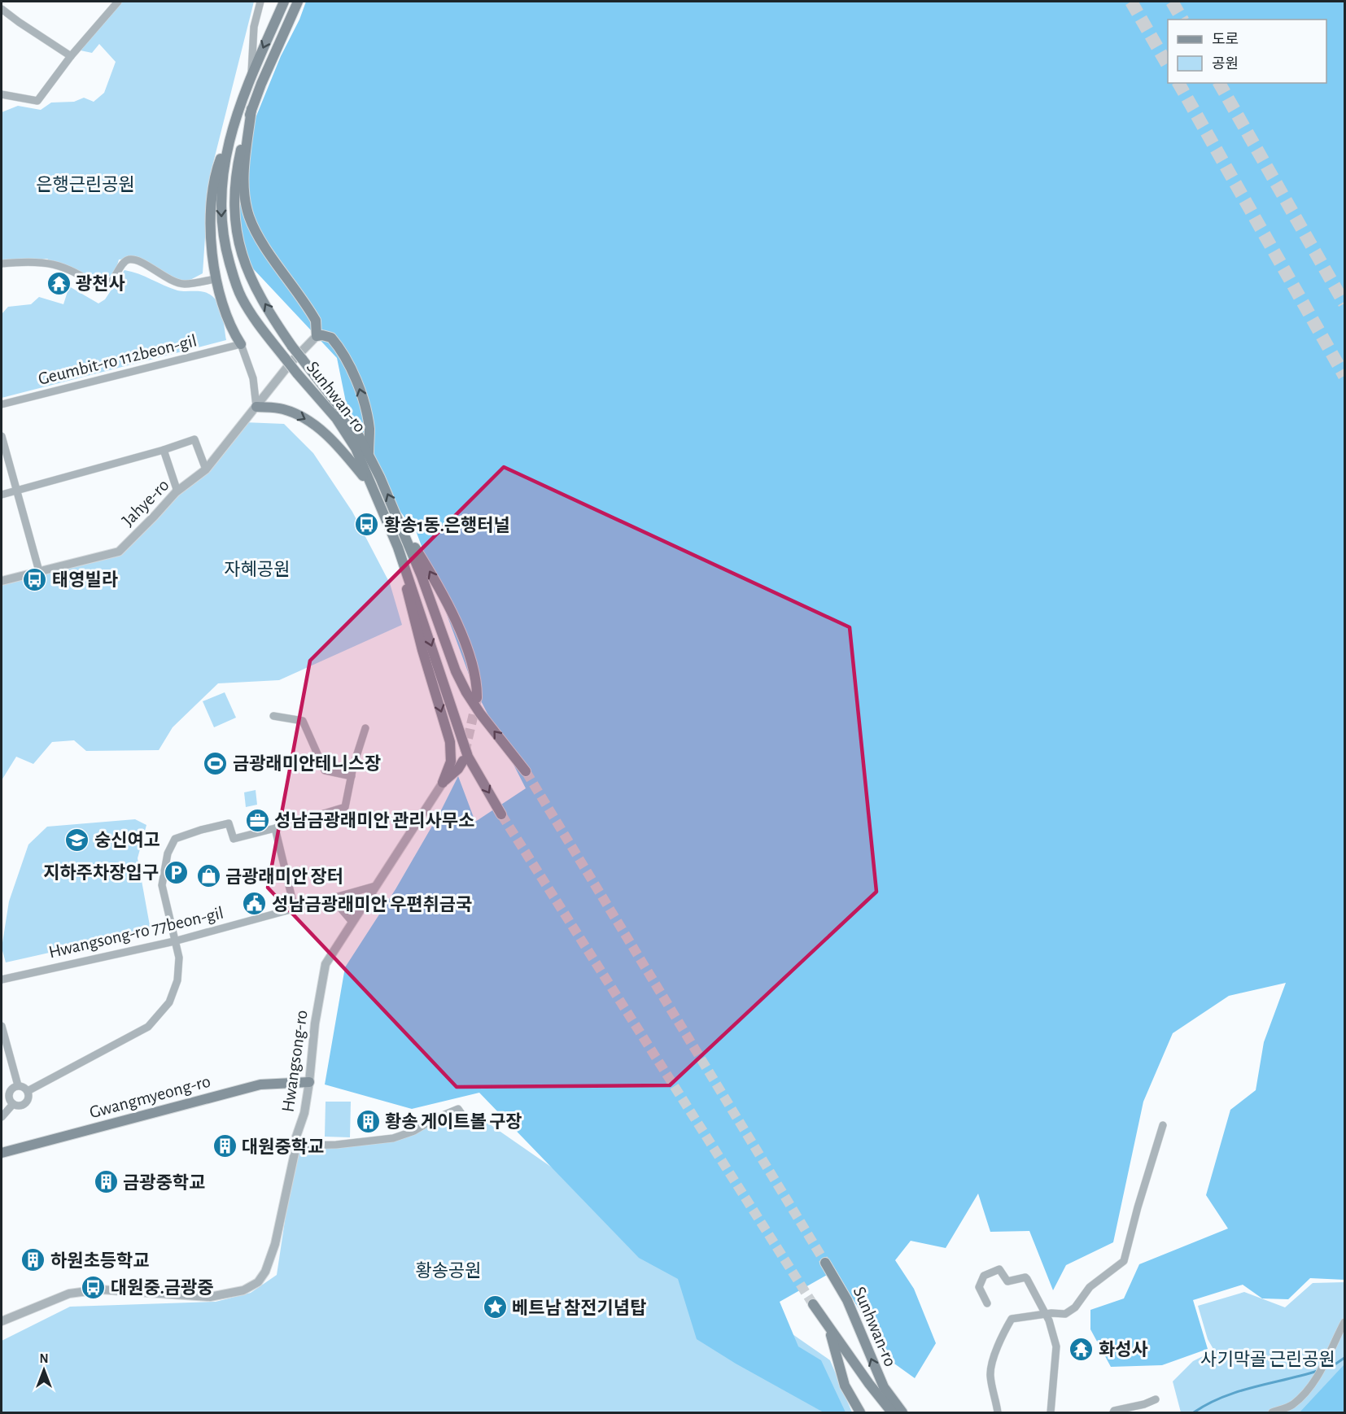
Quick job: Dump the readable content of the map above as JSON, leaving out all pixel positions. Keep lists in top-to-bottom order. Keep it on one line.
{"streets":{"main road":["Sunhwan-ro","Gwangmyeong-ro"],"street":["Geumbit-ro 112beon-gil","Jahye-ro","Hwangsong-ro 77beon-gil","Hwangsong-ro"]},"crossings":[["Hwangsong-ro 77beon-gil","Hwangsong-ro"],["Hwangsong-ro","Gwangmyeong-ro"]],"parks":["은행근린공원","자혜공원","황송공원","사기막골 근린공원"],"places":{"temple":["광천사","화성사"],"bus stop":["황송1동.은행터널","태영빌라","대원중.금광중"],"sports":["금광래미안테니스장"],"office":["성남금광래미안 관리사무소"],"school or university":["숭신여고"],"parking":["지하주차장입구"],"shop":["금광래미안 장터"],"public building":["성남금광래미안 우편취금국"],"building":["황송 게이트볼 구장","대원중학교","금광중학교","하원초등학교"],"place":["베트남 참전기념탑"]},"legend":["도로","공원"],"north":"top"}
